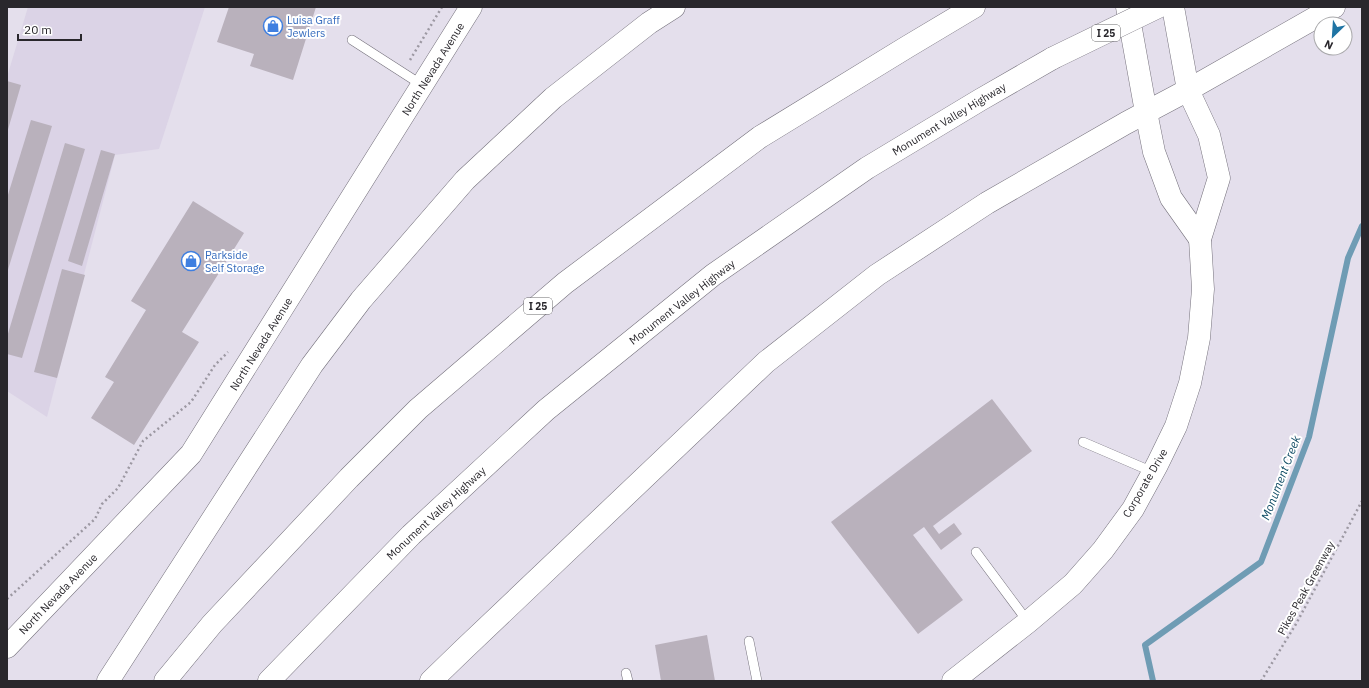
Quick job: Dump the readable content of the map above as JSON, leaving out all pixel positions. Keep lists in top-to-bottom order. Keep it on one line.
{"streets":{"main road":["I 25","North Nevada Avenue","Monument Valley Highway","Corporate Drive"],"path":["Pikes Peak Greenway"]},"water":["Monument Creek"],"places":{"shop":["Luisa Graff Jewlers","Parkside Self Storage"]},"scale_bar":"20 m","north":"bottom left"}
